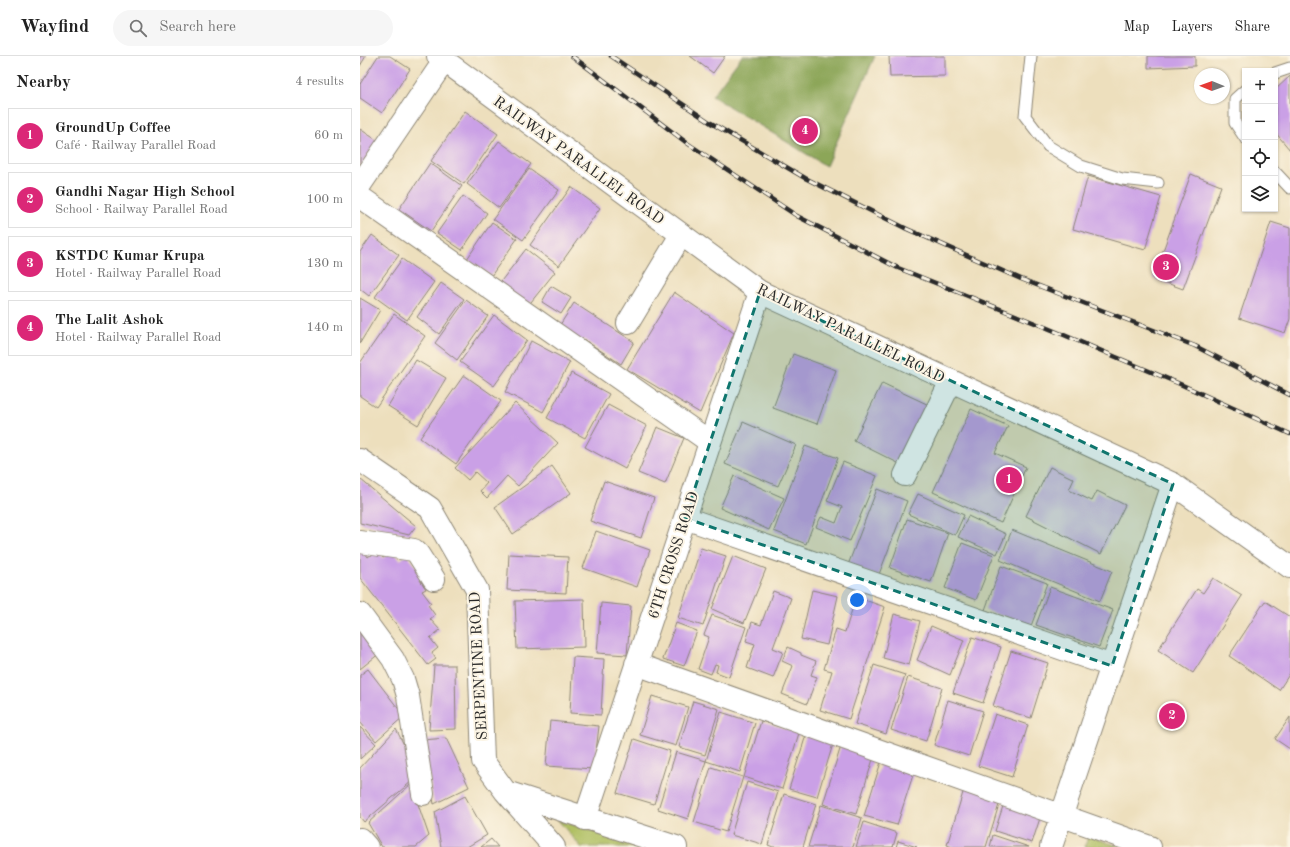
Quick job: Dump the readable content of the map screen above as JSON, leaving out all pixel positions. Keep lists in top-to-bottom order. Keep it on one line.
{"streets":{"street":["RAILWAY PARALLEL ROAD","6TH CROSS ROAD","SERPENTINE ROAD"]},"crossings":[["RAILWAY PARALLEL ROAD","6TH CROSS ROAD"]],"north":"left","page":{"header":"Wayfind","search":"Search here","nav":["Map","Layers","Share"],"heading":["Nearby","4 results"],"map_buttons":["+","−"],"list":[{"mark":"1","name":"GroundUp Coffee","note":"Café · Railway Parallel Road","value":"60 m"},{"mark":"2","name":"Gandhi Nagar High School","note":"School · Railway Parallel Road","value":"100 m"},{"mark":"3","name":"KSTDC Kumar Krupa","note":"Hotel · Railway Parallel Road","value":"130 m"},{"mark":"4","name":"The Lalit Ashok","note":"Hotel · Railway Parallel Road","value":"140 m"}],"pins":["4","3","1","2"]}}
